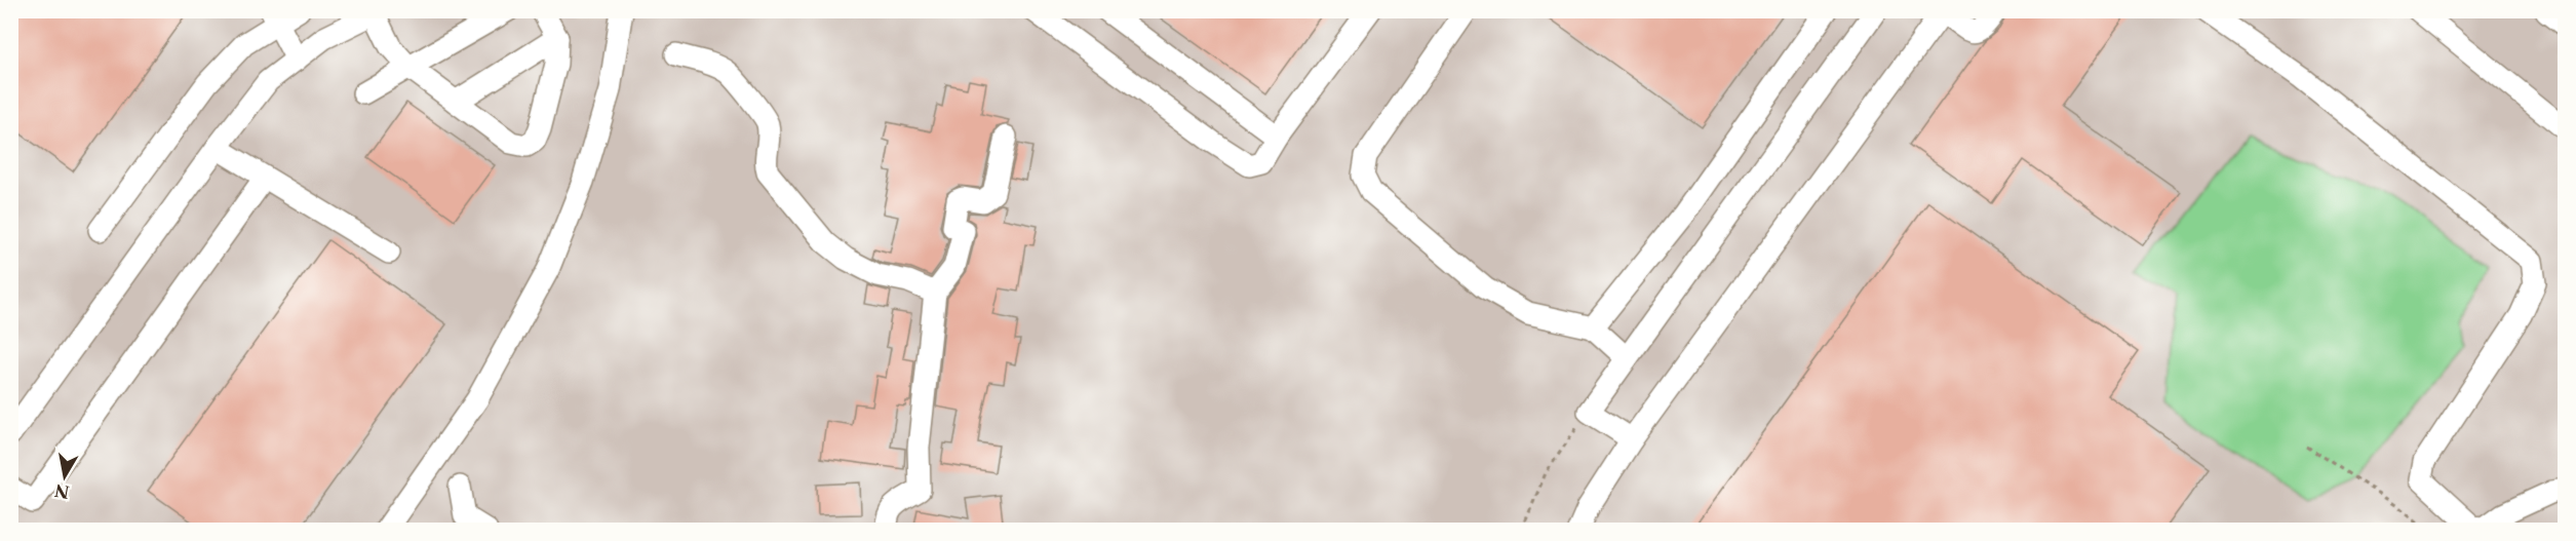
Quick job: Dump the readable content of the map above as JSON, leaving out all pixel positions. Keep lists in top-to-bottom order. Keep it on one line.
{"north":"bottom"}
